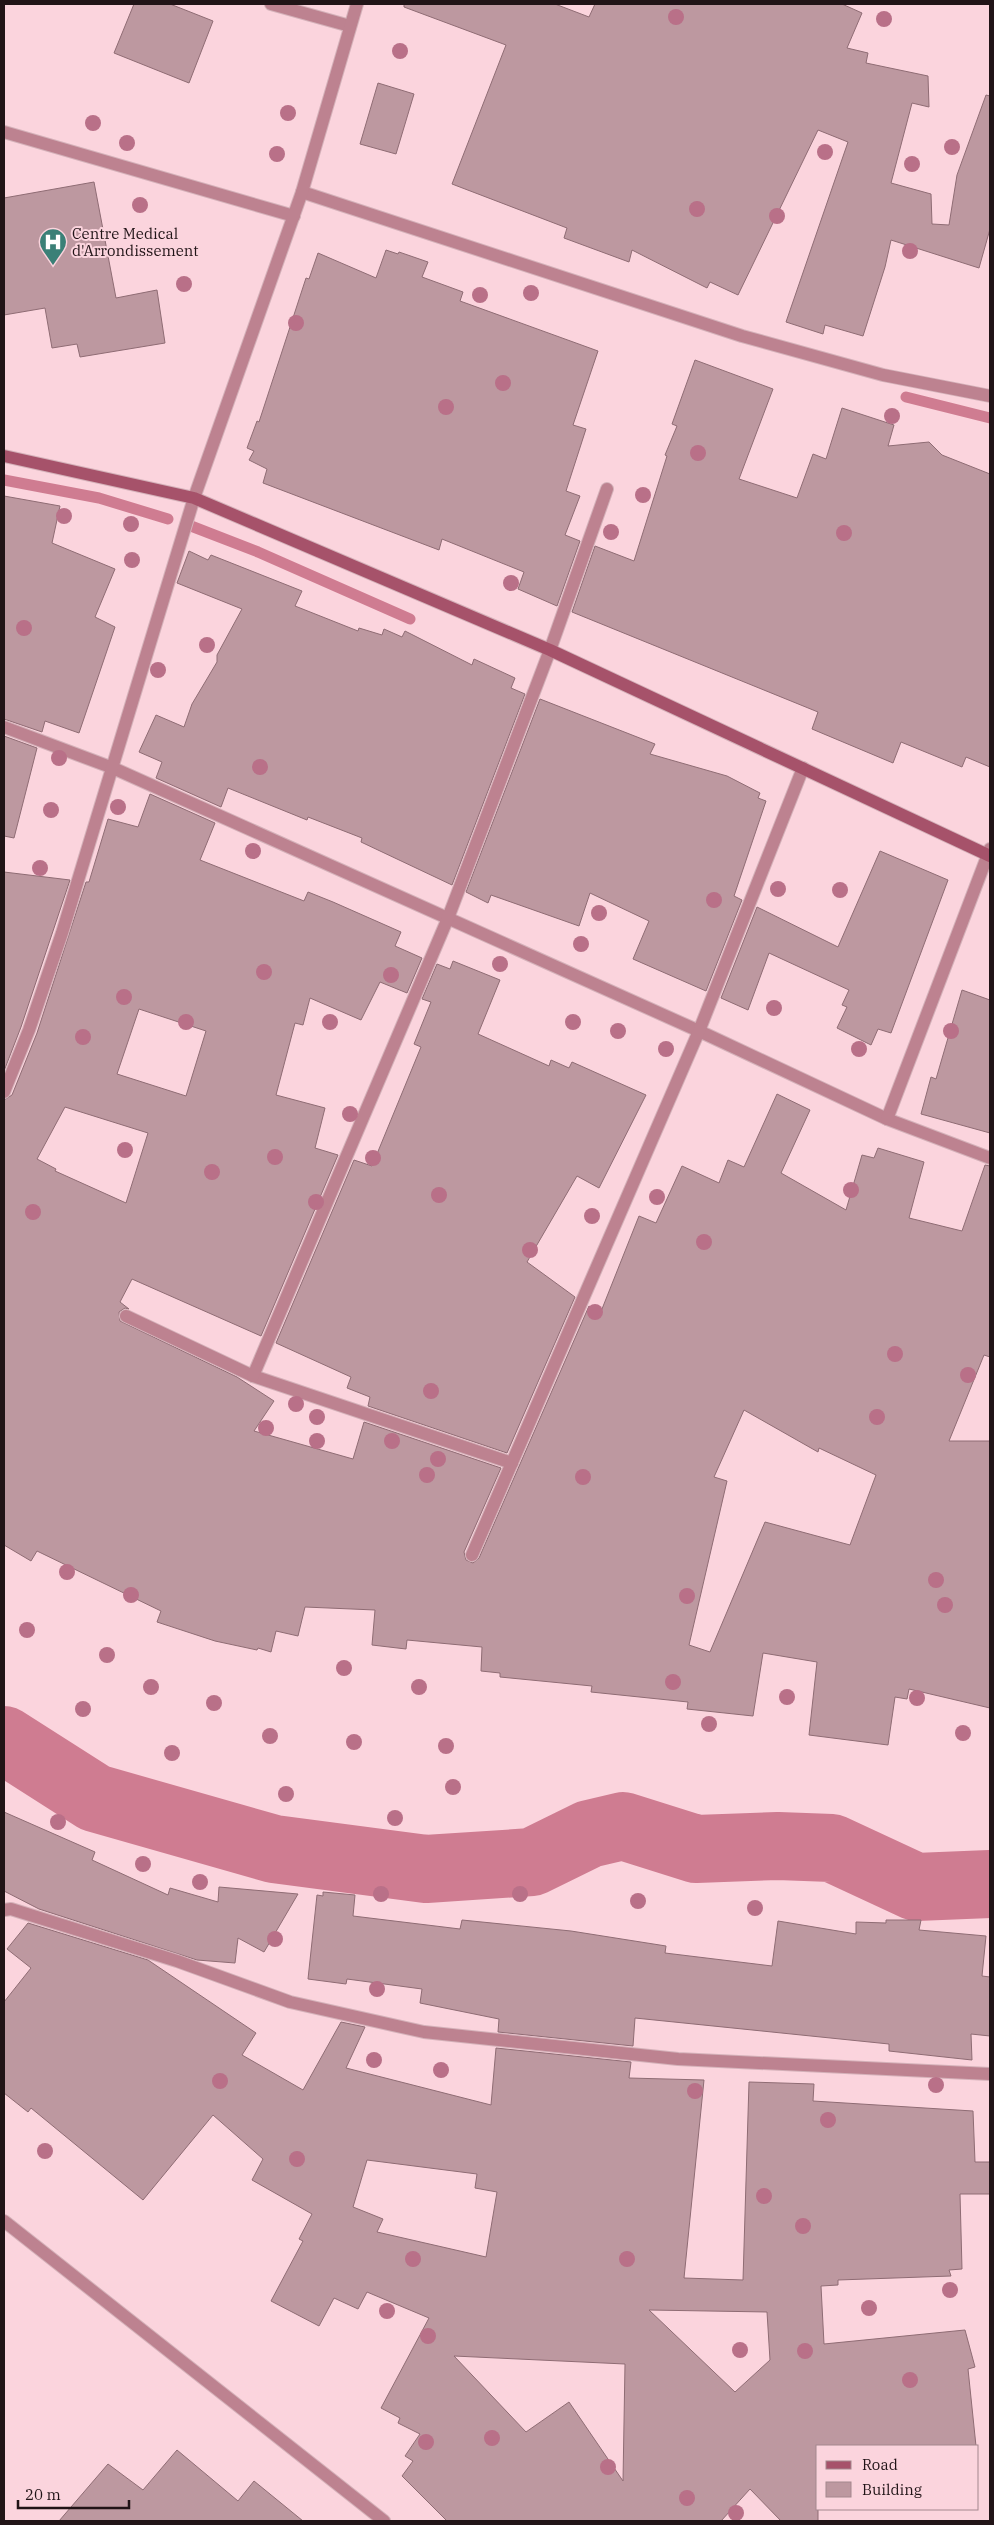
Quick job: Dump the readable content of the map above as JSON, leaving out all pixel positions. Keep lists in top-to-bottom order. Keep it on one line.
{"places":{"hospital":["Centre Medical d'Arrondissement"]},"legend":["Road","Building"],"scale_bar":"20 m"}
